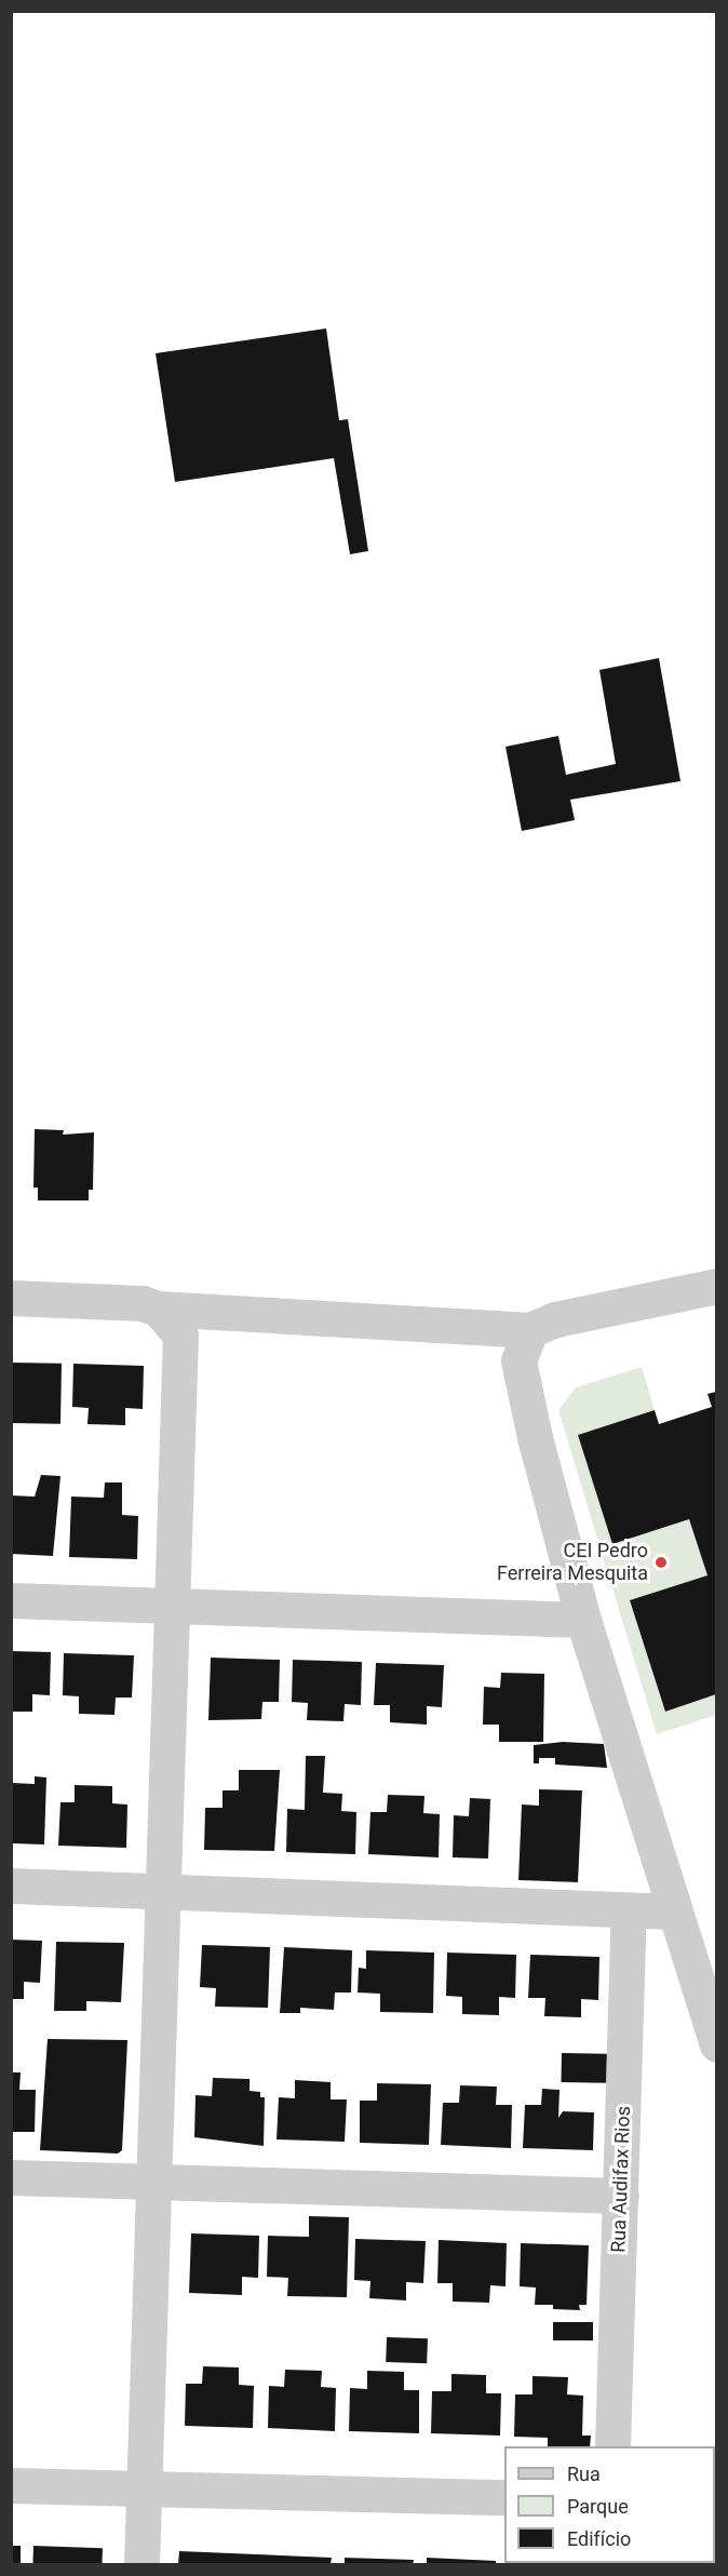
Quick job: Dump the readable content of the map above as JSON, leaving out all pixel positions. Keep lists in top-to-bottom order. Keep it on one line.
{"streets":{"street":["Rua Audifax Rios"]},"places":["CEI Pedro Ferreira Mesquita"],"legend":["Rua","Parque","Edifício"]}
